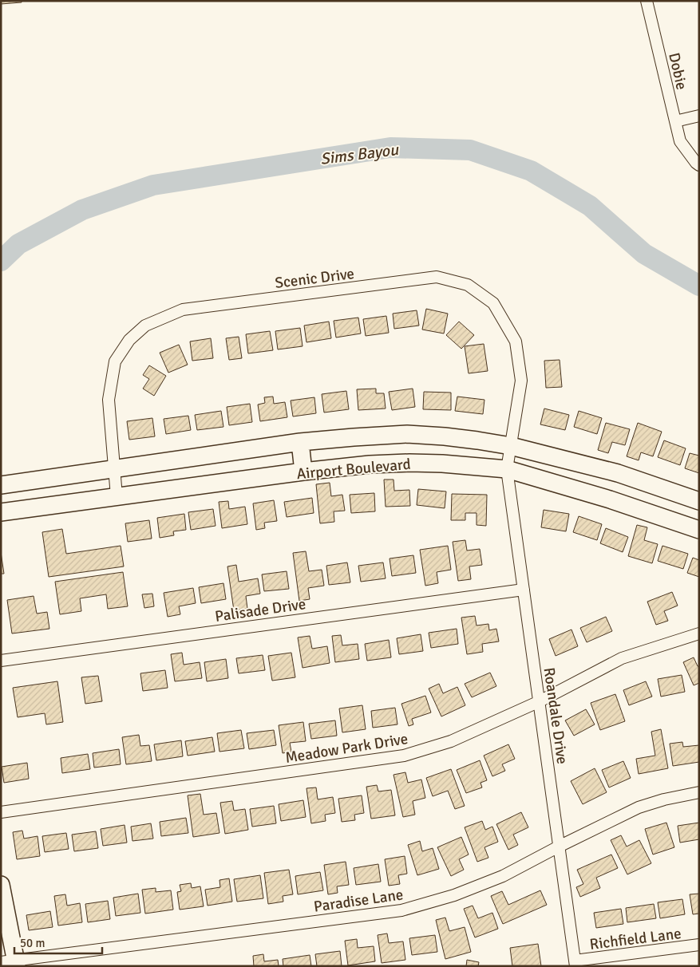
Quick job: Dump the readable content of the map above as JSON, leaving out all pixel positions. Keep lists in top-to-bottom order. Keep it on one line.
{"streets":{"main road":["Airport Boulevard"],"street":["Dobie","Scenic Drive","Palisade Drive","Roandale Drive","Meadow Park Drive","Paradise Lane","Richfield Lane"]},"crossings":[["Scenic Drive","Airport Boulevard"],["Scenic Drive","Roandale Drive"],["Airport Boulevard","Roandale Drive"],["Palisade Drive","Roandale Drive"],["Roandale Drive","Meadow Park Drive"],["Roandale Drive","Paradise Lane"],["Roandale Drive","Richfield Lane"]],"water":["Sims Bayou"],"scale_bar":"50 m"}
